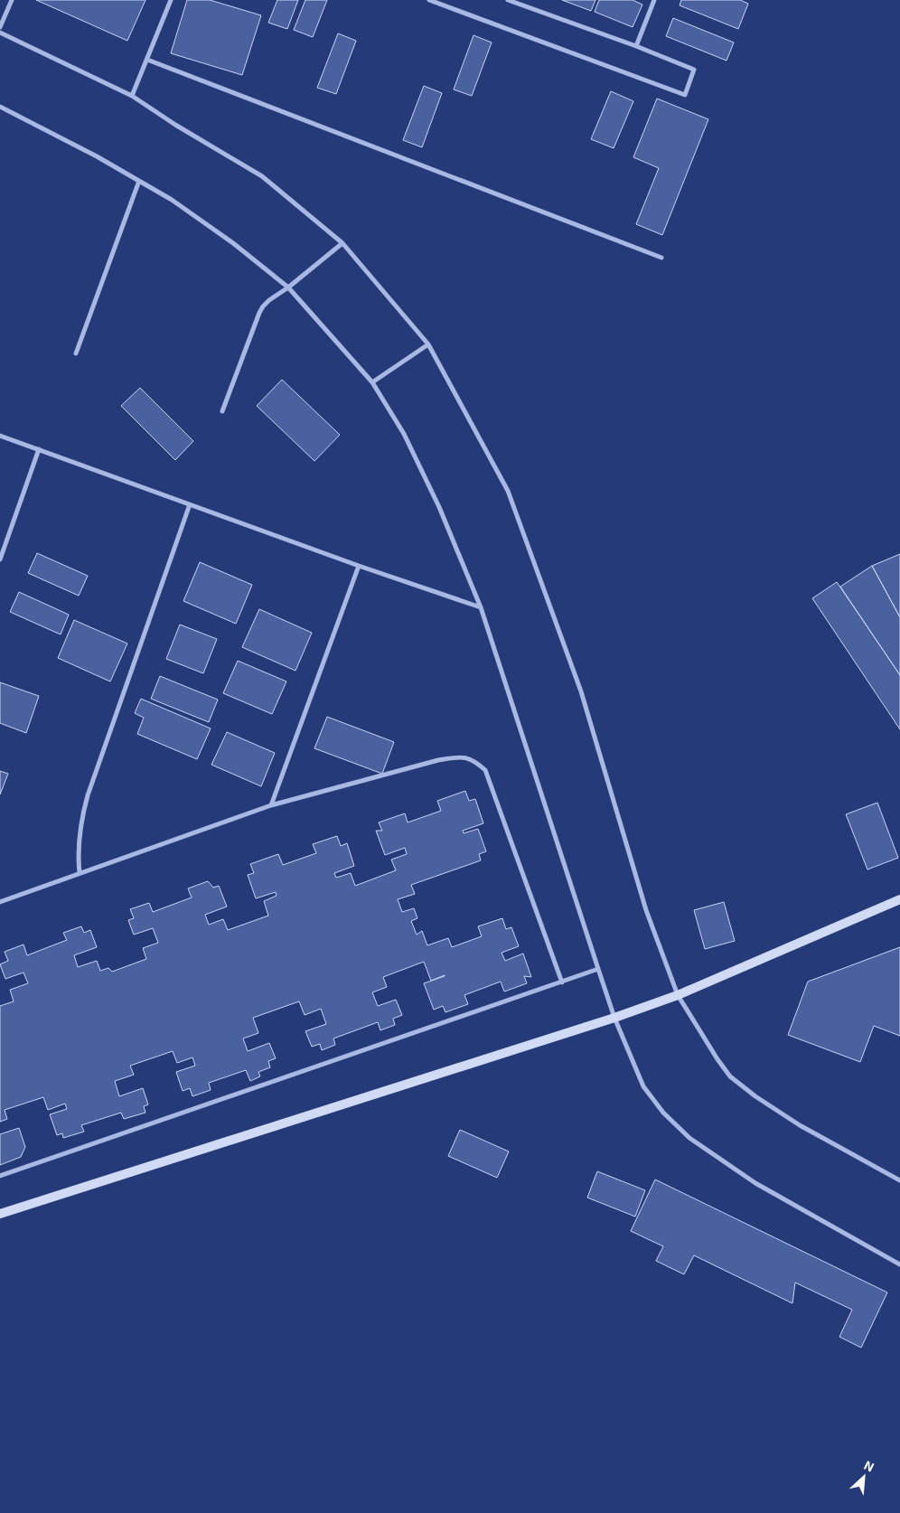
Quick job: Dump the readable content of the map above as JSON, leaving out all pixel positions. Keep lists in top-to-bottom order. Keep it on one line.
{"north":"top right"}
